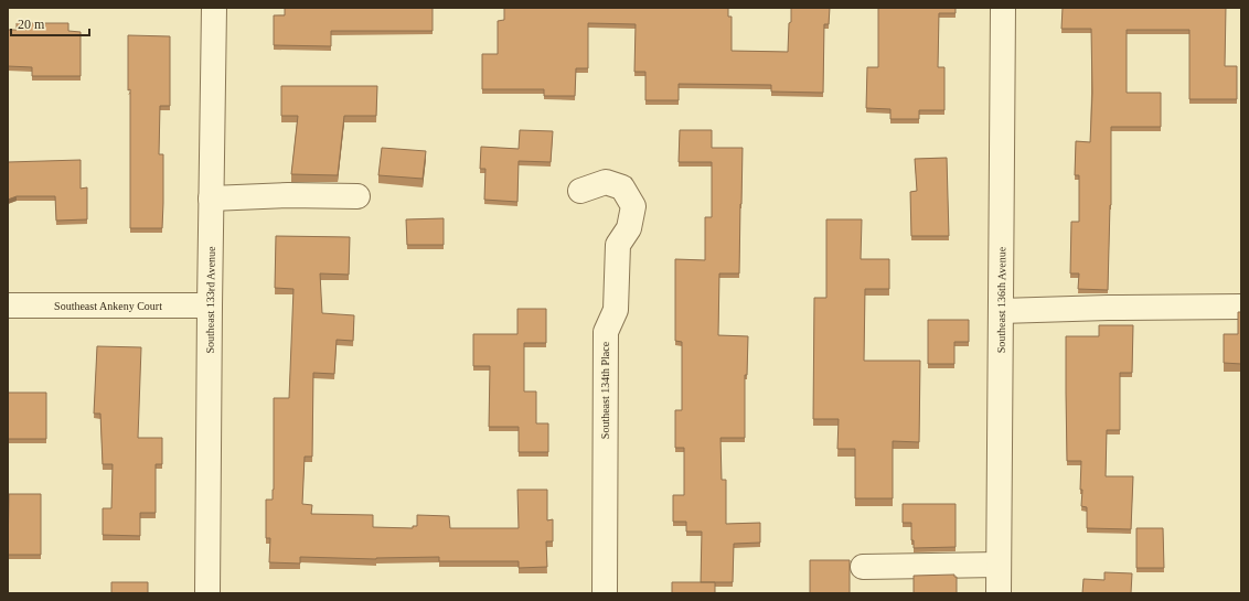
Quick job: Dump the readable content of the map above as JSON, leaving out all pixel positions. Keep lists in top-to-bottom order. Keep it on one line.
{"streets":{"street":["Southeast 133rd Avenue","Southeast 136th Avenue","Southeast Ankeny Court","Southeast 134th Place"]},"crossings":[["Southeast 133rd Avenue","Southeast Ankeny Court"]],"scale_bar":"20 m"}
